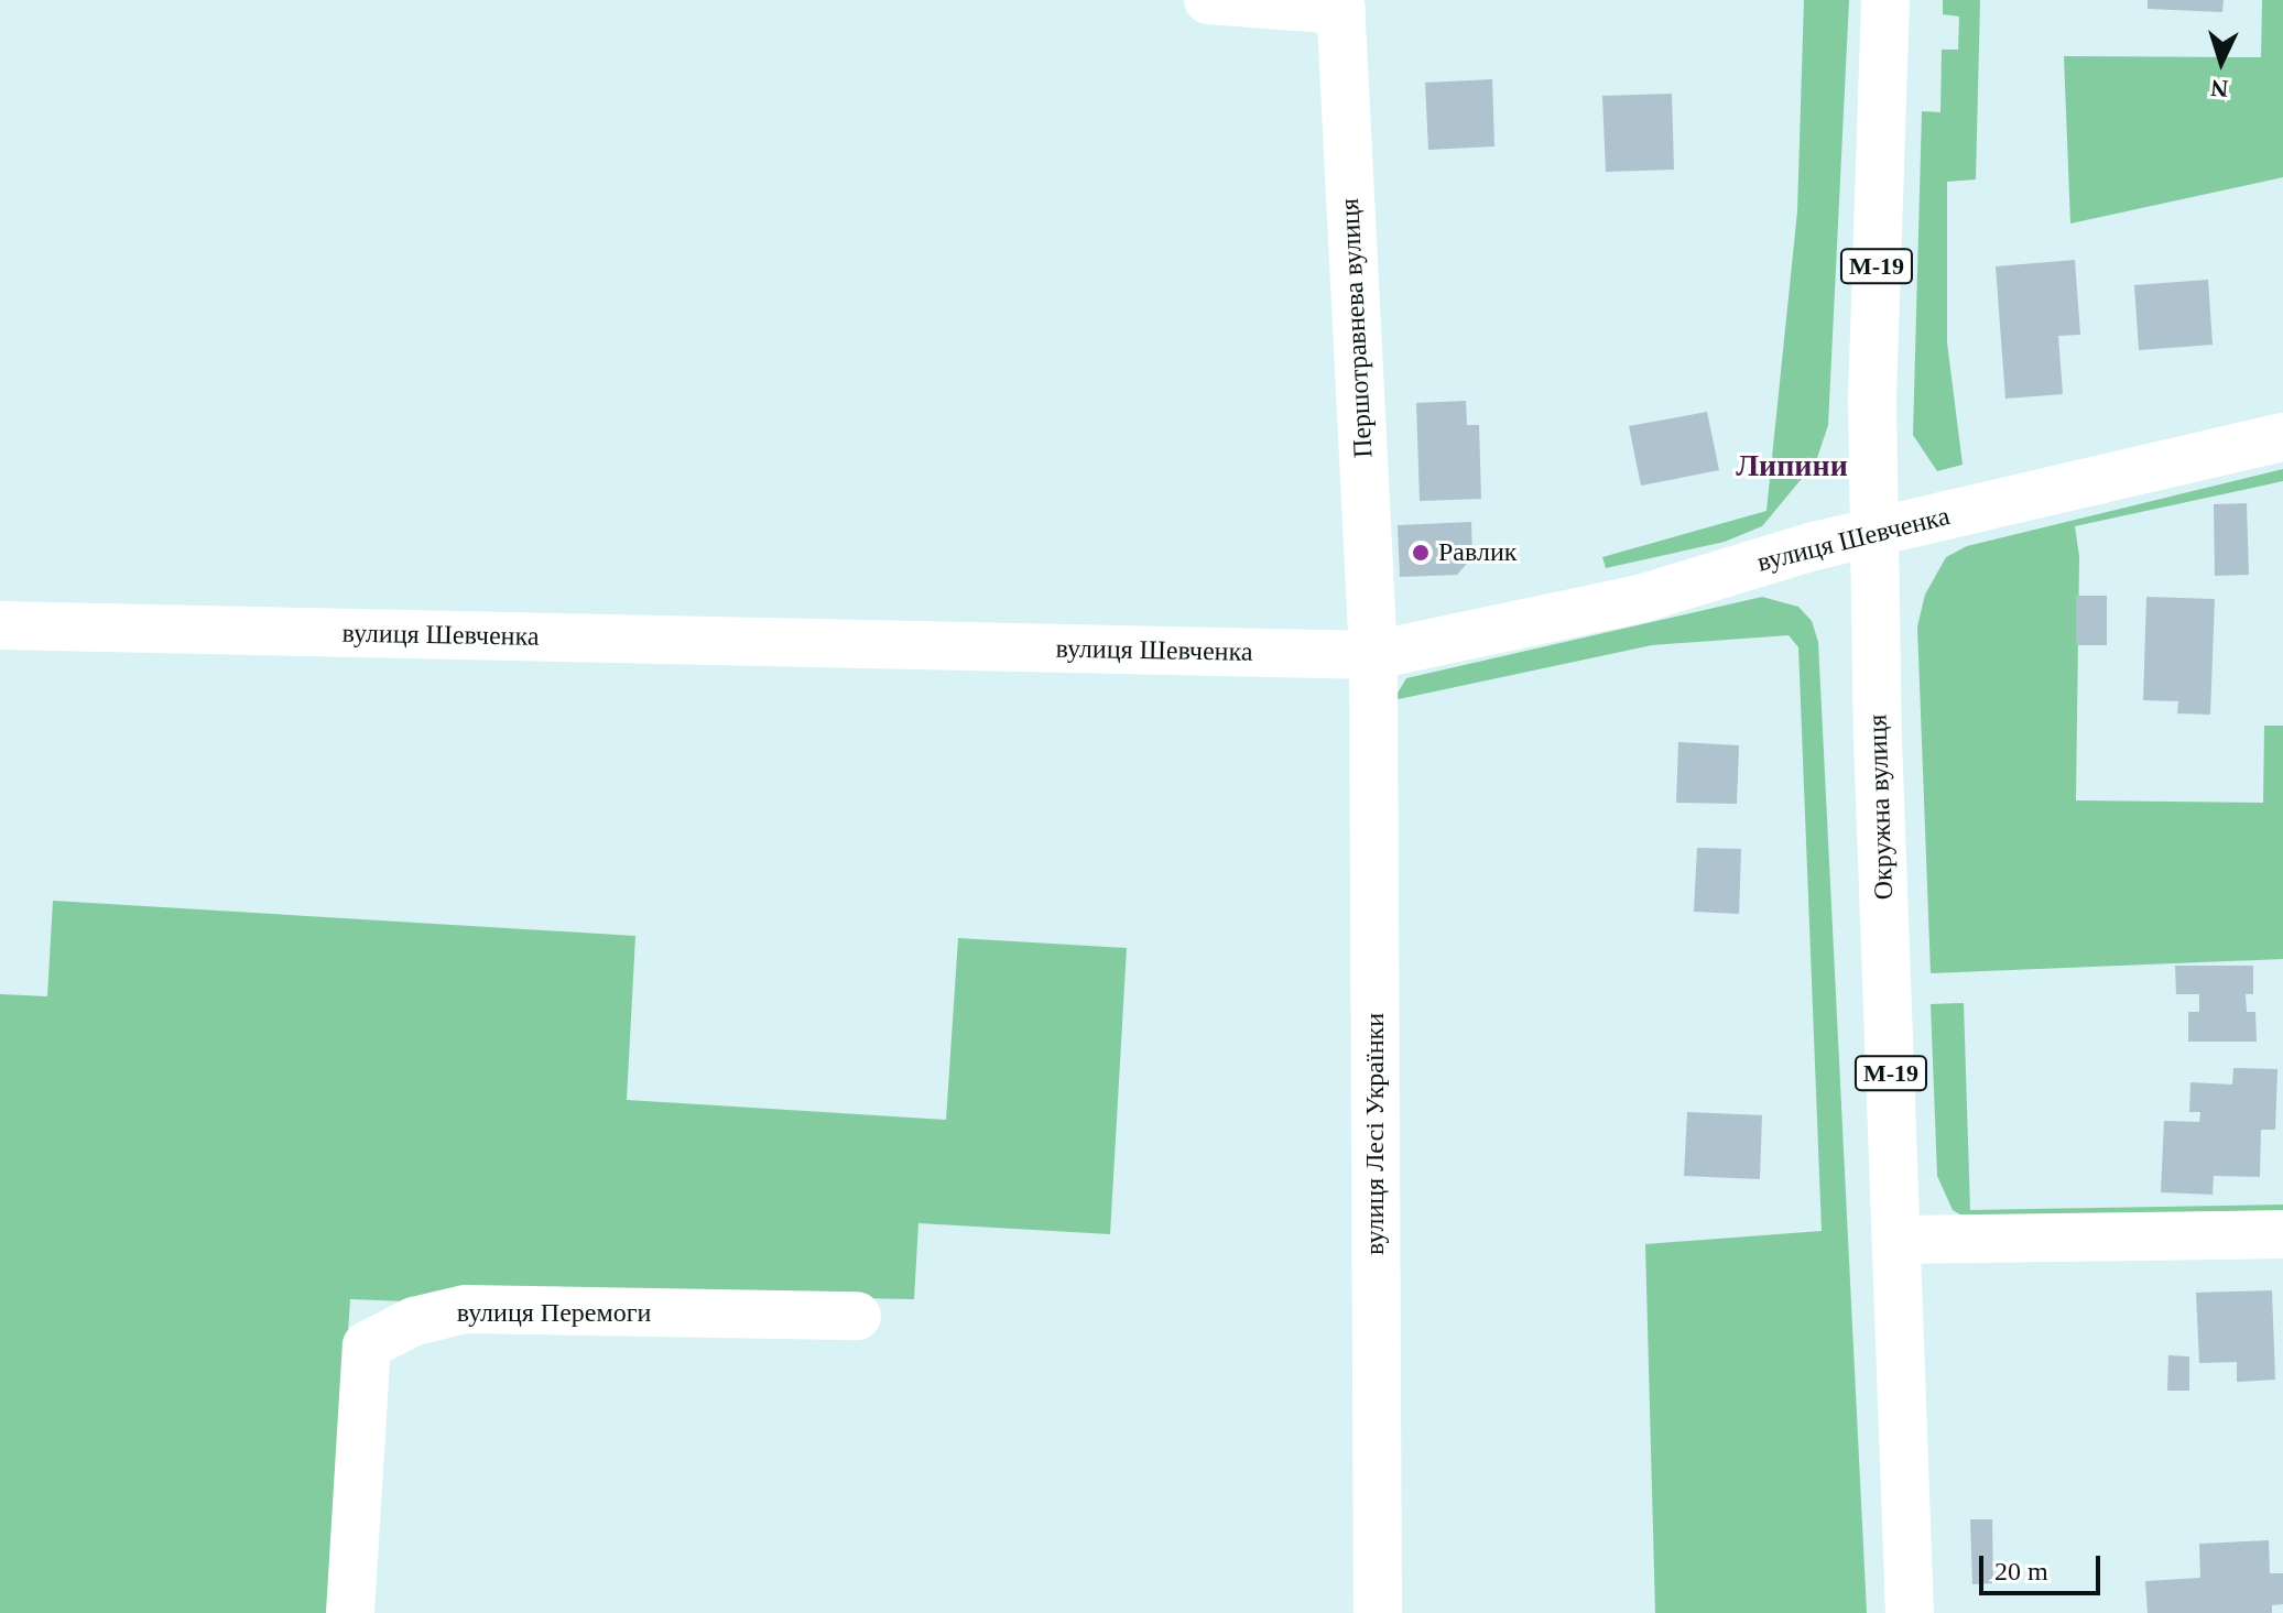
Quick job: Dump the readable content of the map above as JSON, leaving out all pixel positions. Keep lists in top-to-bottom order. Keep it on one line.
{"streets":{"main road":["М-19","Першотравнева вулиця","вулиця Шевченка","Окружна вулиця","вулиця Лесі Українки","вулиця Перемоги"]},"crossings":[["Першотравнева вулиця","вулиця Шевченка"],["Першотравнева вулиця","вулиця Лесі Українки"],["вулиця Шевченка","Окружна вулиця"],["вулиця Шевченка","вулиця Лесі Українки"]],"districts":["Липини"],"places":["Равлик"],"scale_bar":"20 m","north":"bottom"}
